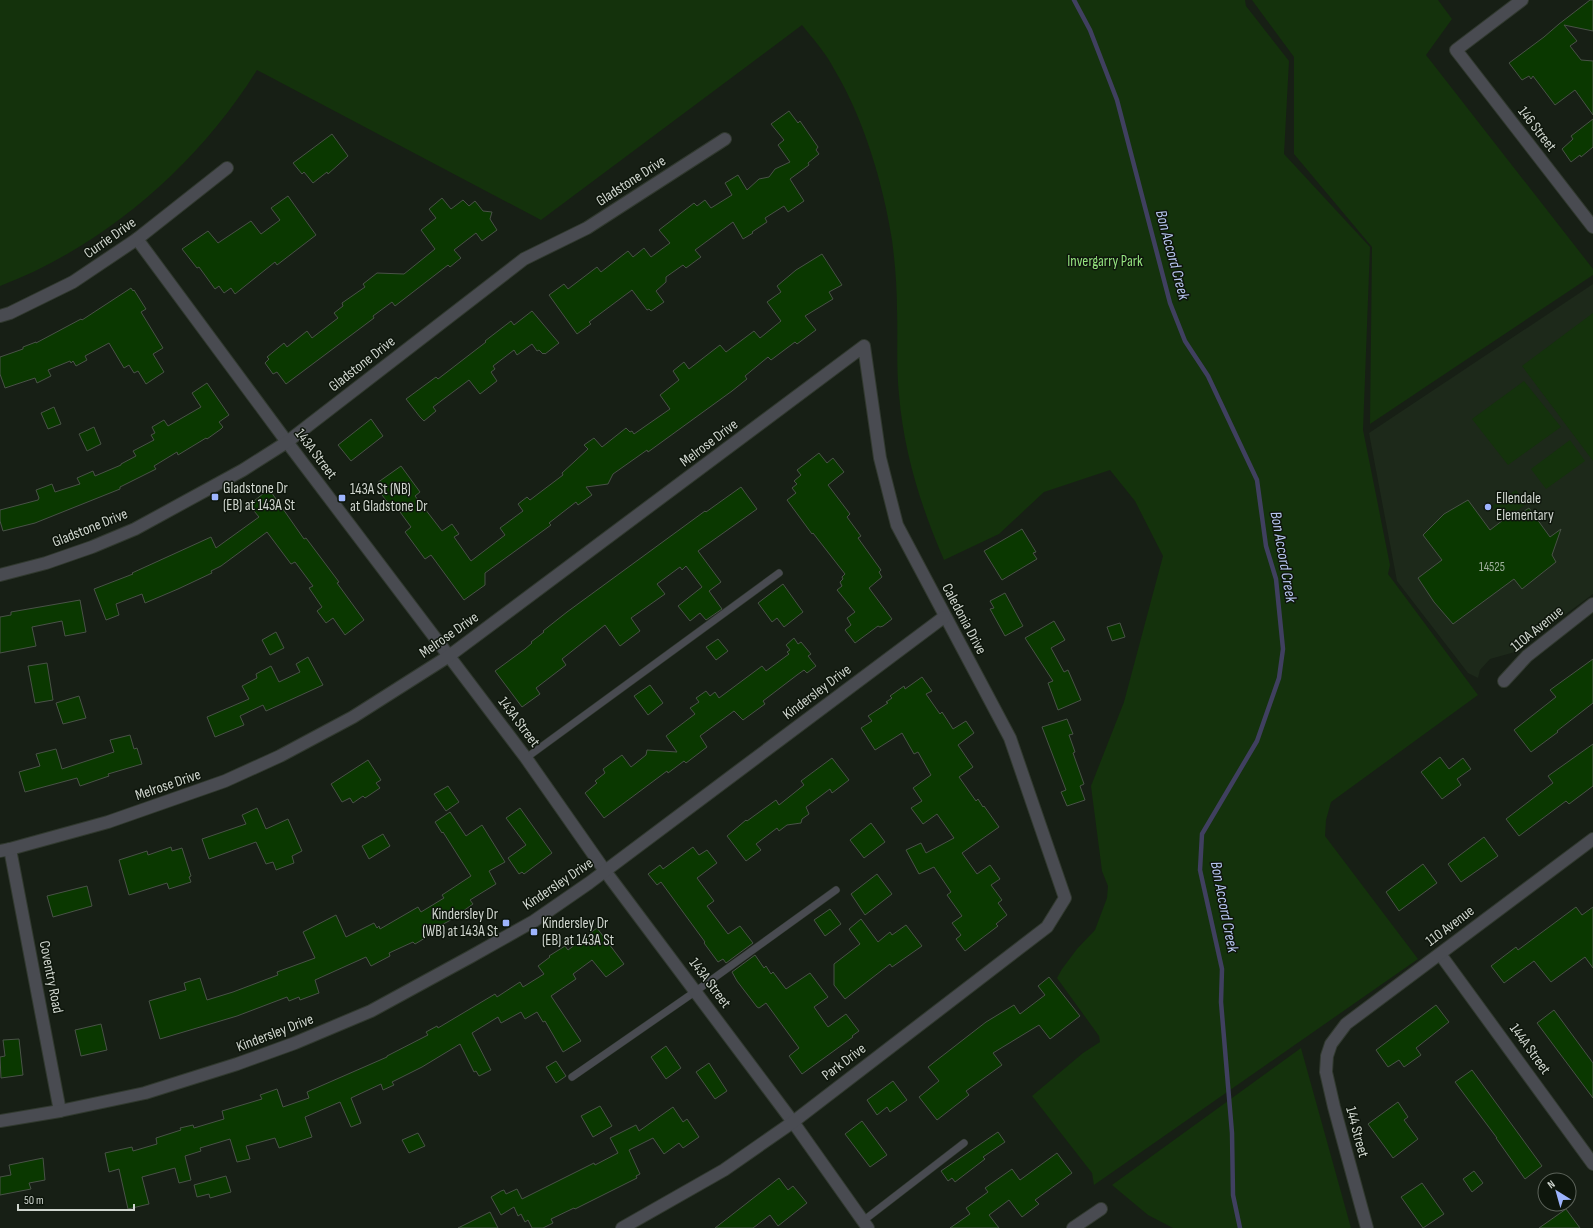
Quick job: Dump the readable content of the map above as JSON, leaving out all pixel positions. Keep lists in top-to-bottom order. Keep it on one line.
{"streets":{"street":["146 Street","Gladstone Drive","Currie Drive","Melrose Drive","143A Street","Caledonia Drive","110A Avenue","Kindersley Drive","110 Avenue","Coventry Road","144A Street","Park Drive","144 Street"]},"crossings":[["Gladstone Drive","143A Street"],["Currie Drive","143A Street"],["Melrose Drive","143A Street"],["Melrose Drive","Caledonia Drive"],["Melrose Drive","Coventry Road"],["143A Street","Kindersley Drive"],["143A Street","Park Drive"],["Caledonia Drive","Kindersley Drive"],["Caledonia Drive","Park Drive"],["Kindersley Drive","Coventry Road"],["110 Avenue","144A Street"],["110 Avenue","144 Street"]],"water":["Bon Accord Creek"],"parks":["Invergarry Park"],"places":{"transit":["Gladstone Dr (EB) at 143A St","143A St (NB) at Gladstone Dr","Kindersley Dr (WB) at 143A St","Kindersley Dr (EB) at 143A St"],"other":["Ellendale Elementary"]},"house_numbers":["14525"],"scale_bar":"50 m","north":"top left"}
